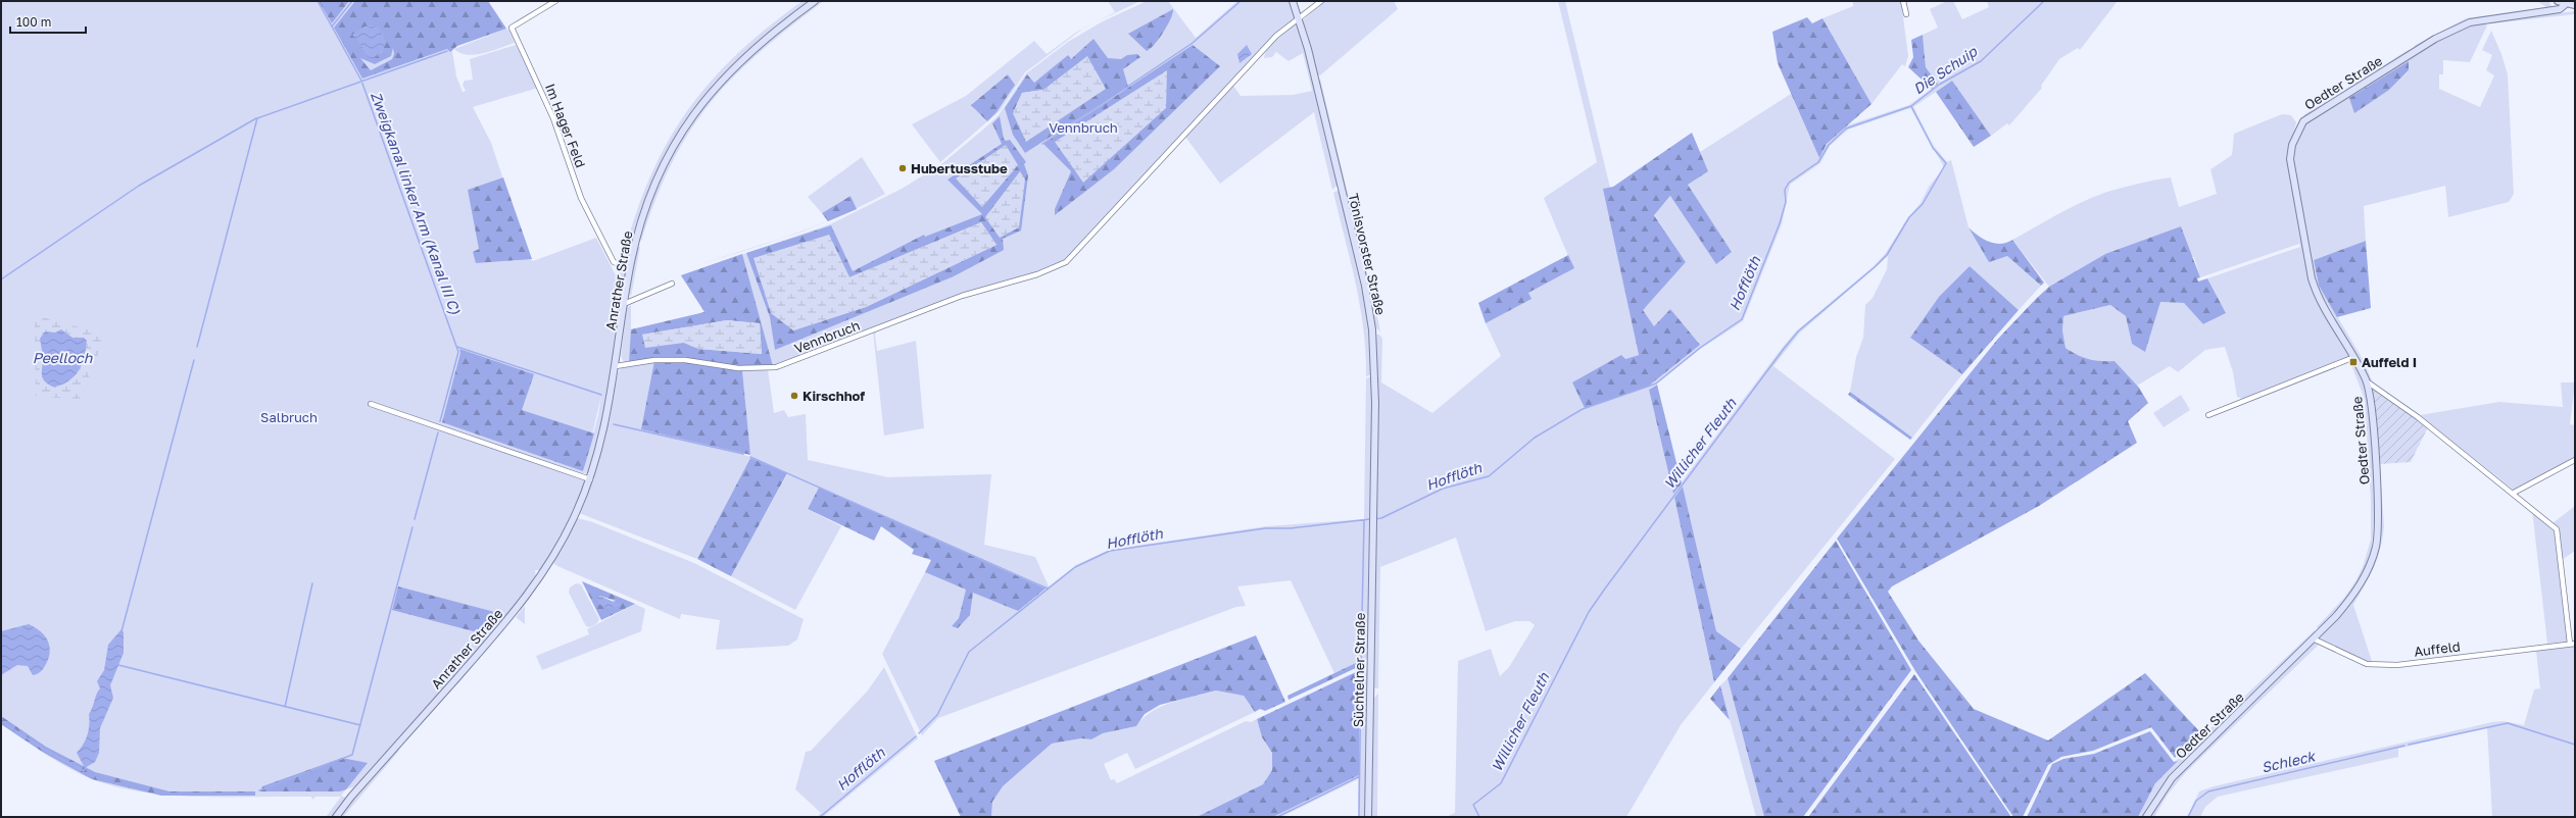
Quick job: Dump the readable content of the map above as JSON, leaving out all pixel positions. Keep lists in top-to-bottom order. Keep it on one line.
{"streets":{"main road":["Oedter Straße","Tönisvorster Straße","Anrather Straße","Süchtelner Straße"],"street":["Im Hager Feld","Vennbruch","Auffeld"]},"crossings":[["Oedter Straße","Auffeld"],["Im Hager Feld","Anrather Straße"],["Tönisvorster Straße","Vennbruch"],["Tönisvorster Straße","Süchtelner Straße"],["Anrather Straße","Vennbruch"]],"water":["Die Schuip","Zweigkanal linker Arm (Kanal III C)","Hofflöth","Peelloch","Willicher Fleuth","Schleck"],"parks":["Vennbruch","Salbruch"],"places":{"other":["Hubertusstube","Kirschhof"],"transit":["Auffeld I"]},"scale_bar":"100 m"}
